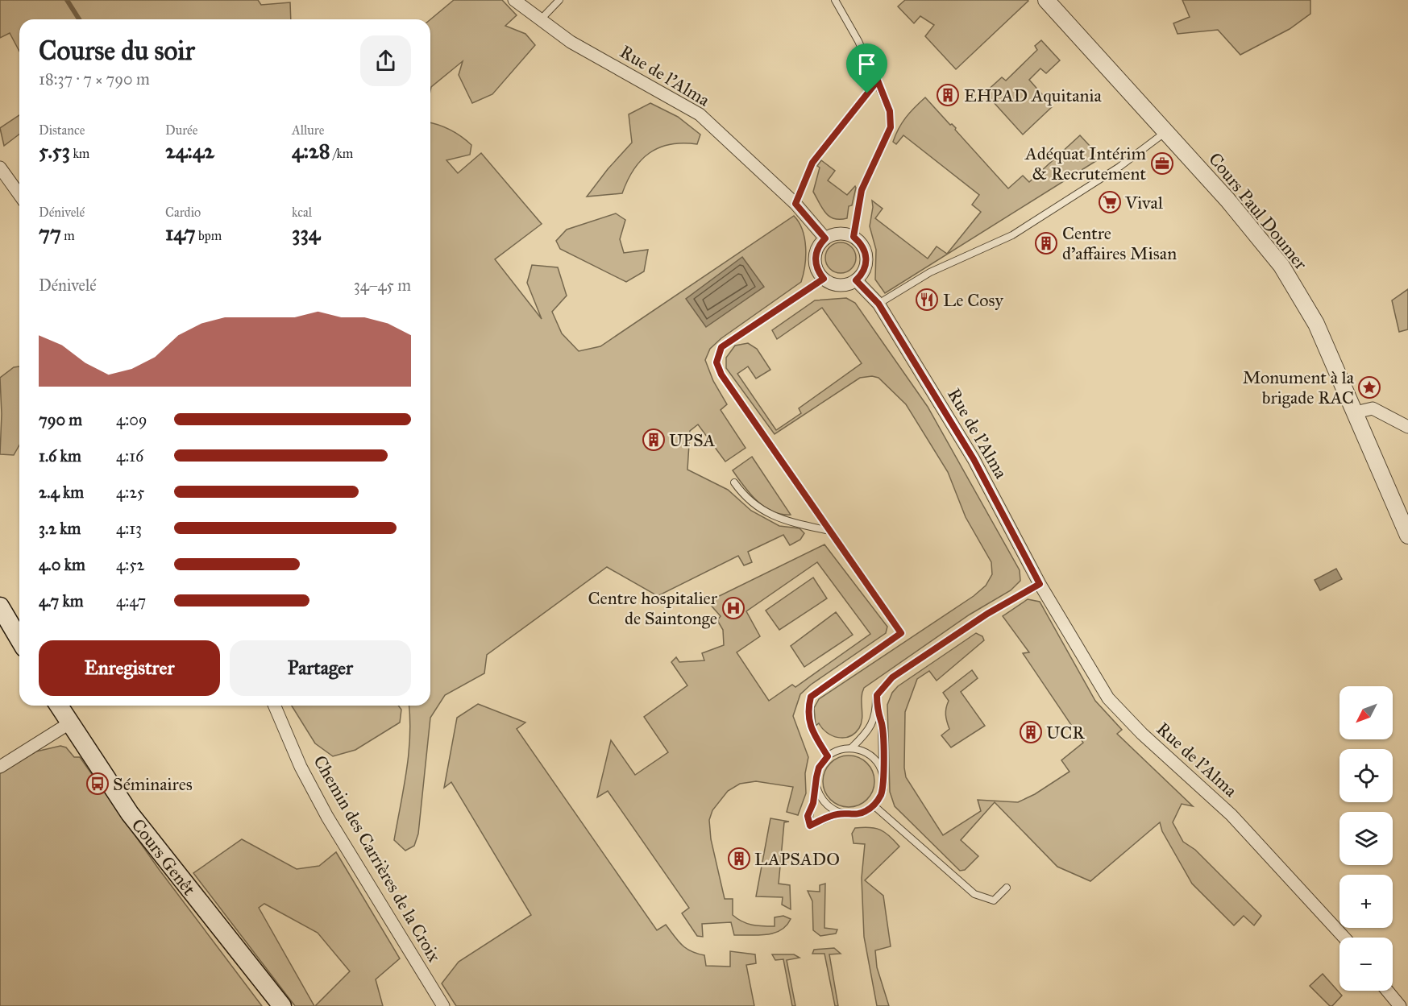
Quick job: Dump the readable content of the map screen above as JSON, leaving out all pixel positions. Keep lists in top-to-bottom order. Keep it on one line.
{"streets":{"main road":["Cours Genêt"],"street":["Rue de l'Alma","Cours Paul Doumer","Chemin des Carrières de la Croix"]},"places":{"building":["EHPAD Aquitania","Centre d'affaires Misan","UPSA","UCR","LAPSADO"],"office":["Adéquat Intérim & Recrutement"],"supermarket":["Vival"],"restaurant":["Le Cosy"],"place":["Monument à la brigade RAC"],"hospital":["Centre hospitalier de Saintonge"],"bus stop":["Séminaires"]},"north":"bottom left","page":{"heading":["Course du soir","18:37 · 7 × 790 m"],"stats":[["Distance","5.53 km"],["Durée","24:42"],["Allure","4:28 /km"],["Dénivelé","77 m"],["Cardio","147 bpm"],["kcal","334"]],"chart":["Dénivelé","34–45 m"],"list":[{"name":"790 m","note":"4:09"},{"name":"1.6 km","note":"4:16"},{"name":"2.4 km","note":"4:25"},{"name":"3.2 km","note":"4:13"},{"name":"4.0 km","note":"4:52"},{"name":"4.7 km","note":"4:47"}],"buttons":["Enregistrer","Partager"],"map_buttons":["+","−"]}}
